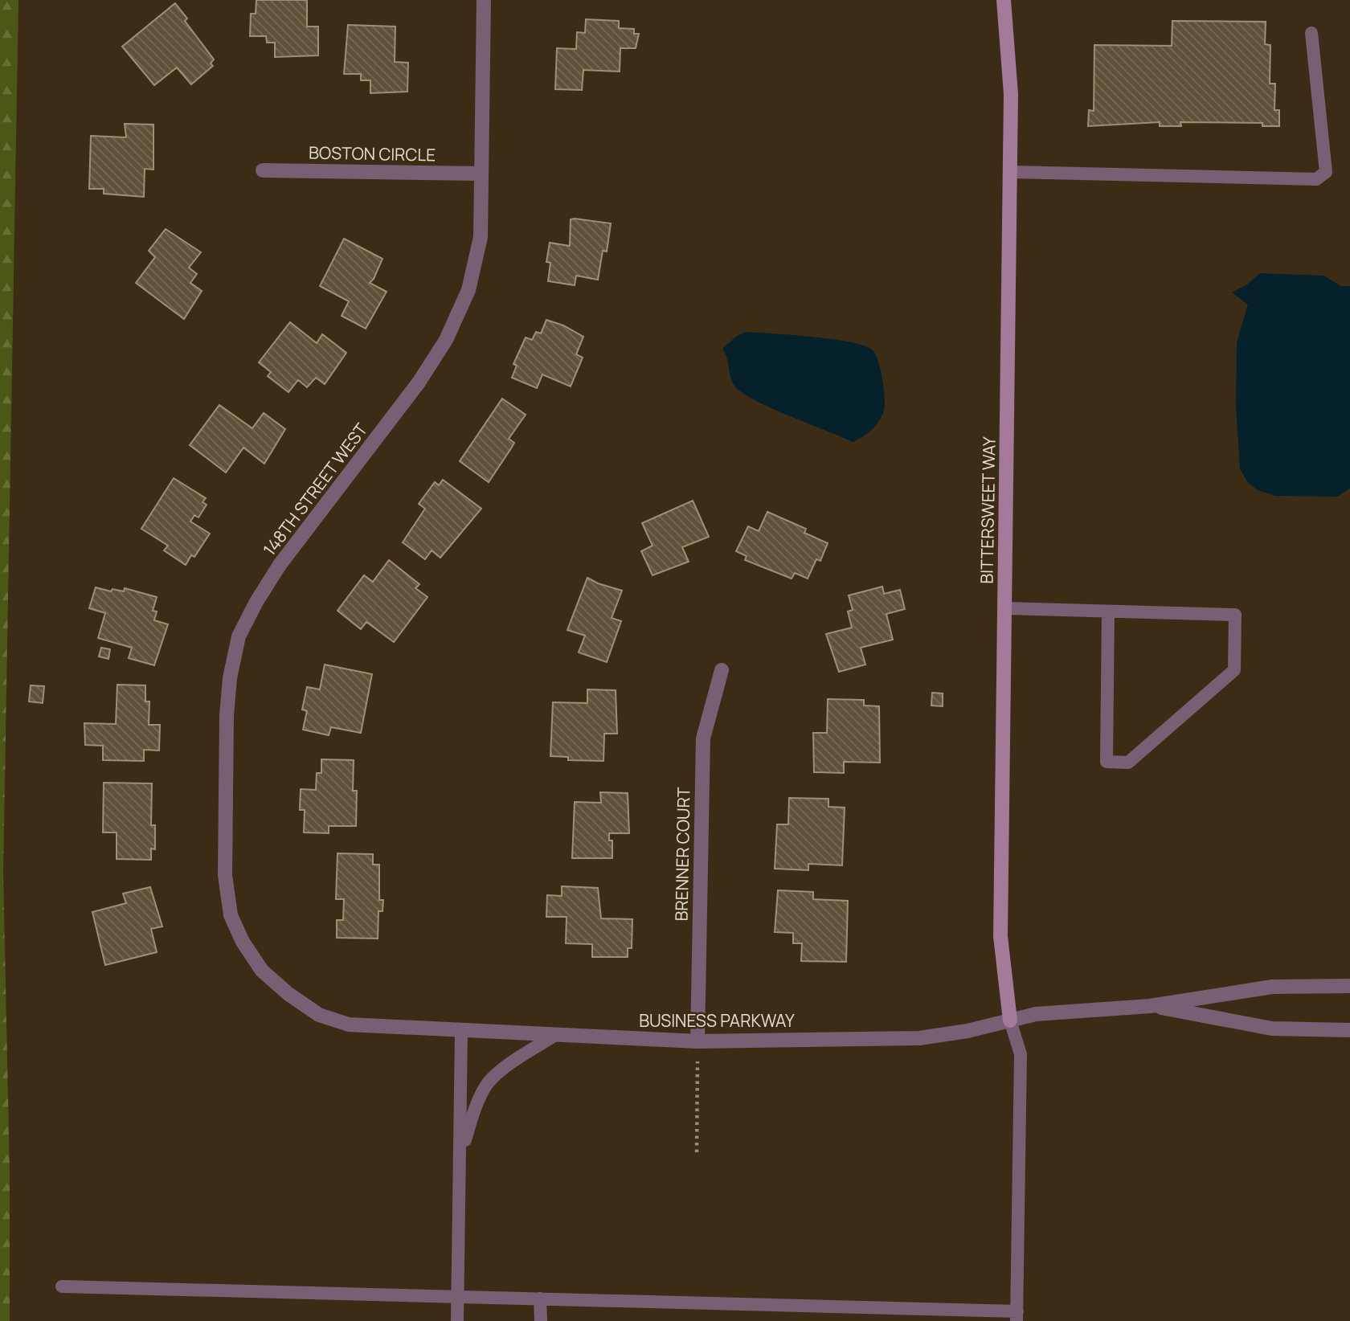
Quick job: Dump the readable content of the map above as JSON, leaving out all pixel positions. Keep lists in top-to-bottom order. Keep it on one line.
{"streets":{"street":["BOSTON CIRCLE","148TH STREET WEST","BITTERSWEET WAY","BRENNER COURT","BUSINESS PARKWAY"]},"crossings":[["BOSTON CIRCLE","148TH STREET WEST"],["148TH STREET WEST","BUSINESS PARKWAY"],["BITTERSWEET WAY","BUSINESS PARKWAY"],["BRENNER COURT","BUSINESS PARKWAY"]]}
